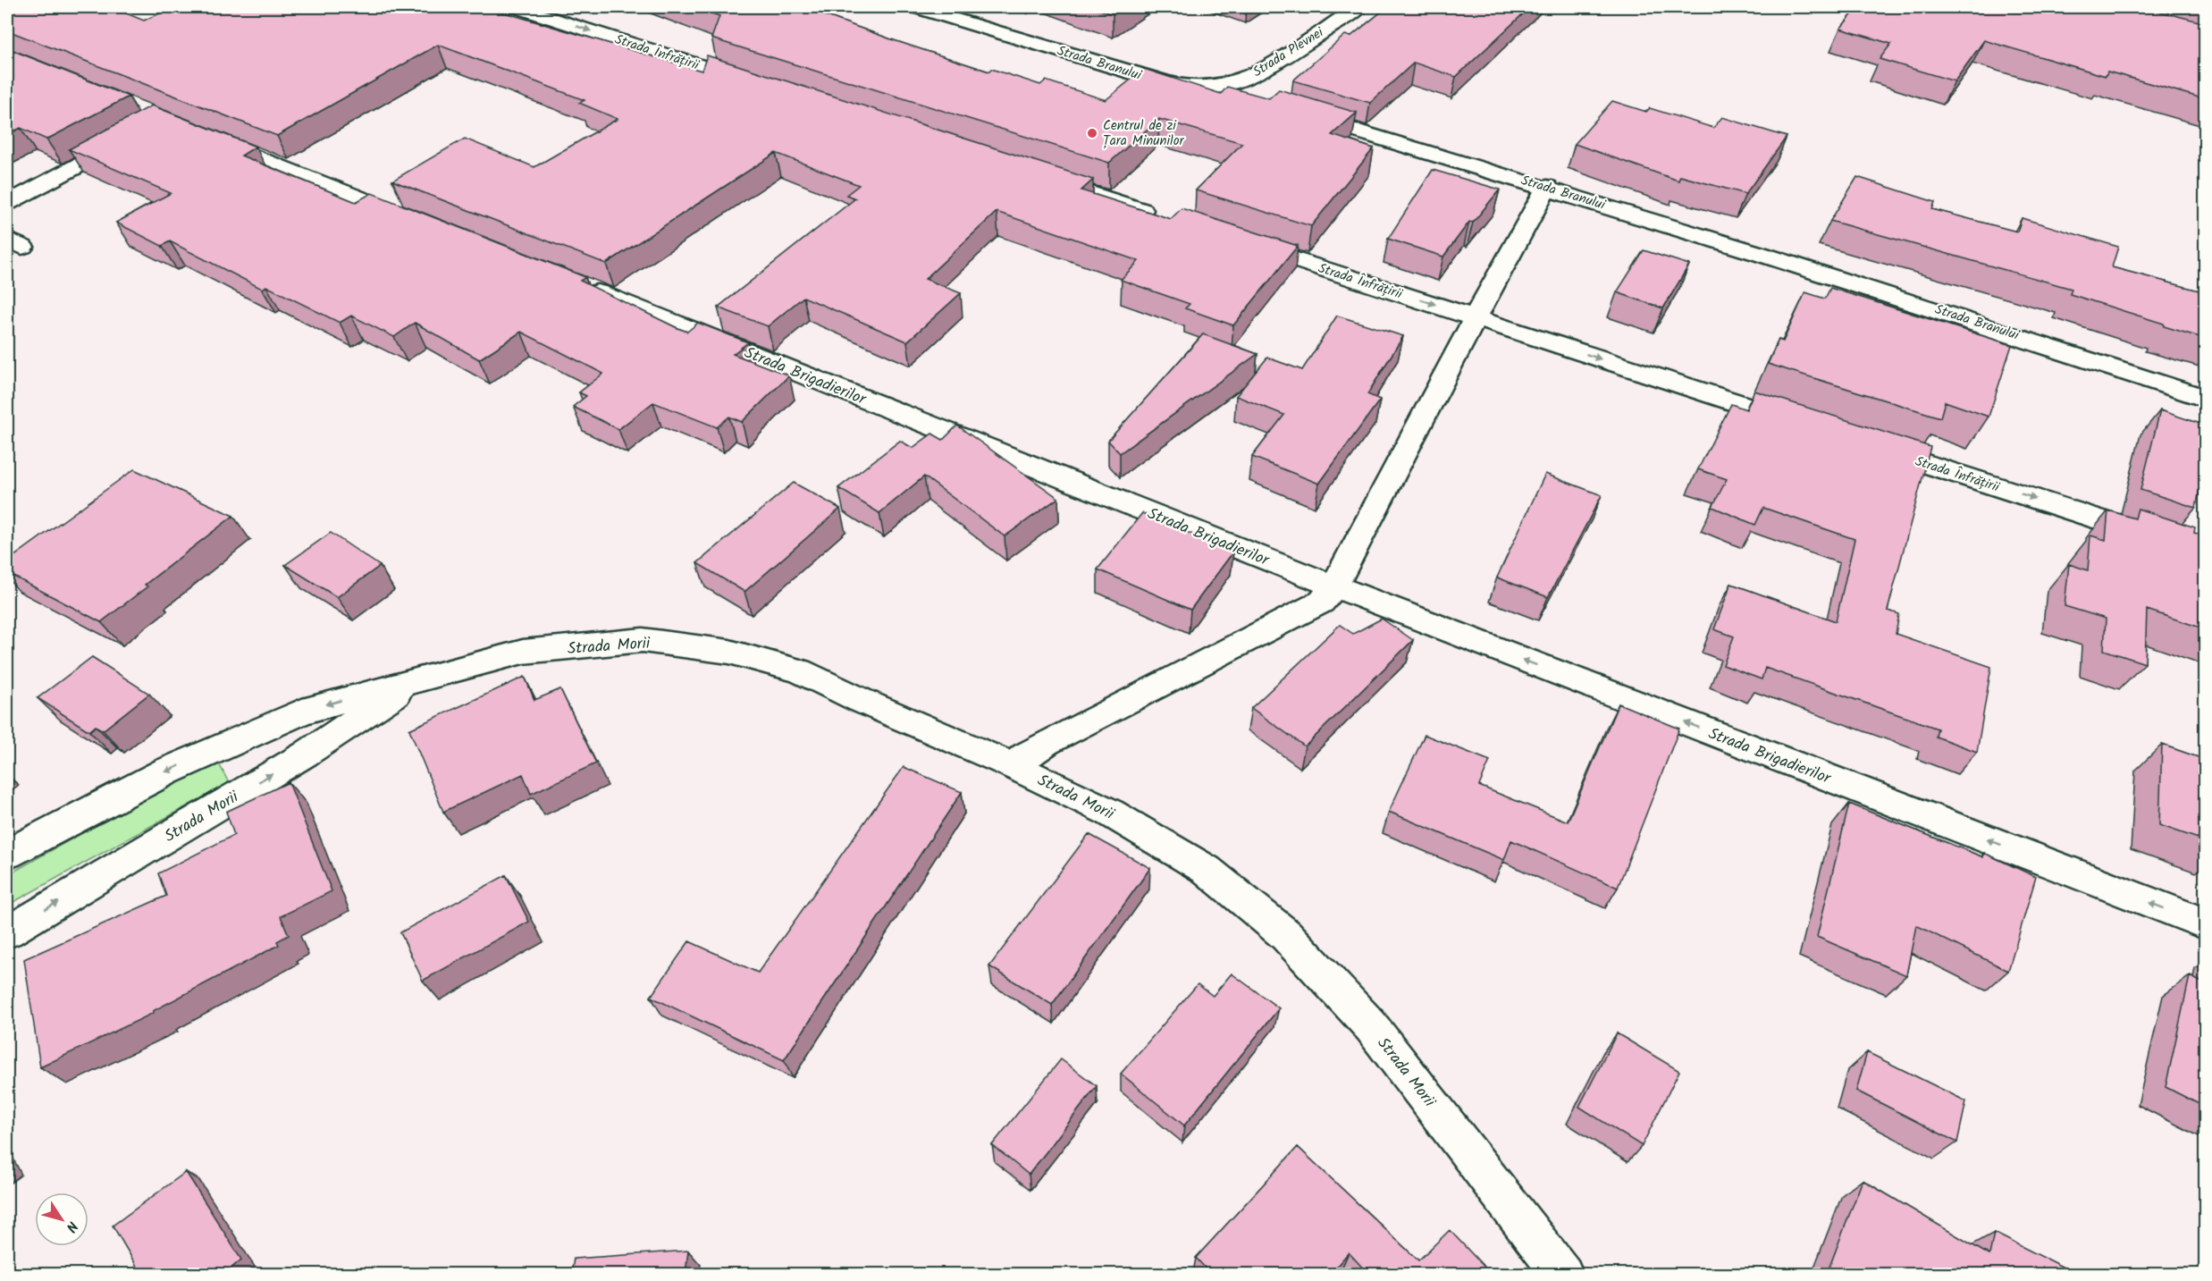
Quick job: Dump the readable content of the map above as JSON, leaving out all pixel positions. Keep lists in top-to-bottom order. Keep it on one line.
{"streets":{"street":["Strada Înfrățirii","Strada Plevnei","Strada Branului","Strada Brigadierilor","Strada Morii"]},"crossings":[["Strada Plevnei","Strada Branului"]],"one_way":["Strada Înfrățirii","Strada Brigadierilor"],"places":["Centrul de zi Țara Minunilor"],"north":"bottom right"}
